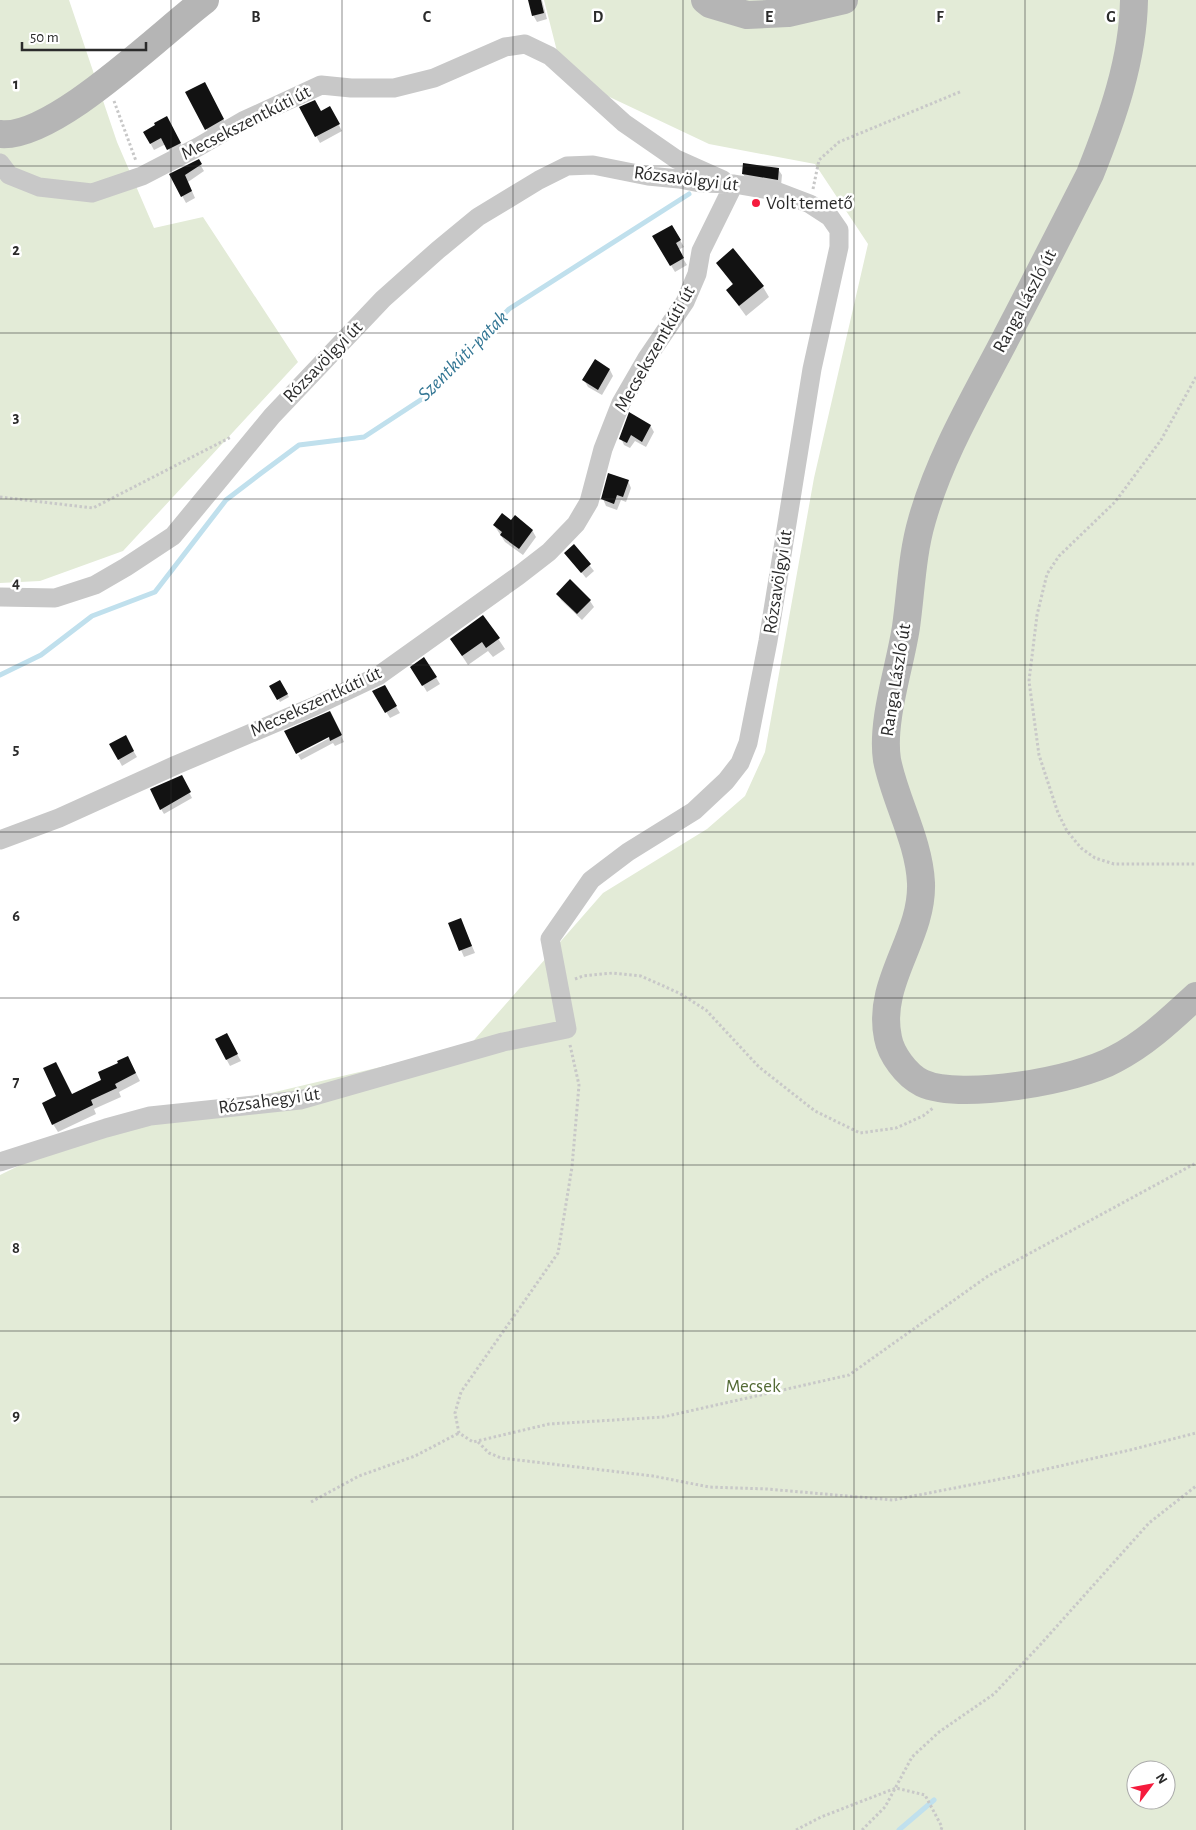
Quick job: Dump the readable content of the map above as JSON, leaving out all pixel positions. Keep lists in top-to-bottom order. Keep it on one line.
{"streets":{"main road":["Ranga László út"],"street":["Mecsekszentkúti út","Rózsavölgyi út","Rózsahegyi út"]},"crossings":[["Mecsekszentkúti út","Rózsavölgyi út"],["Rózsavölgyi út","Rózsahegyi út"]],"water":["Szentkúti-patak"],"parks":["Mecsek"],"places":["Volt temető"],"scale_bar":"50 m","north":"top right","grid":{"columns":["B","C","D","E","F","G"],"rows":["1","2","3","4","5","6","7","8","9"]}}
